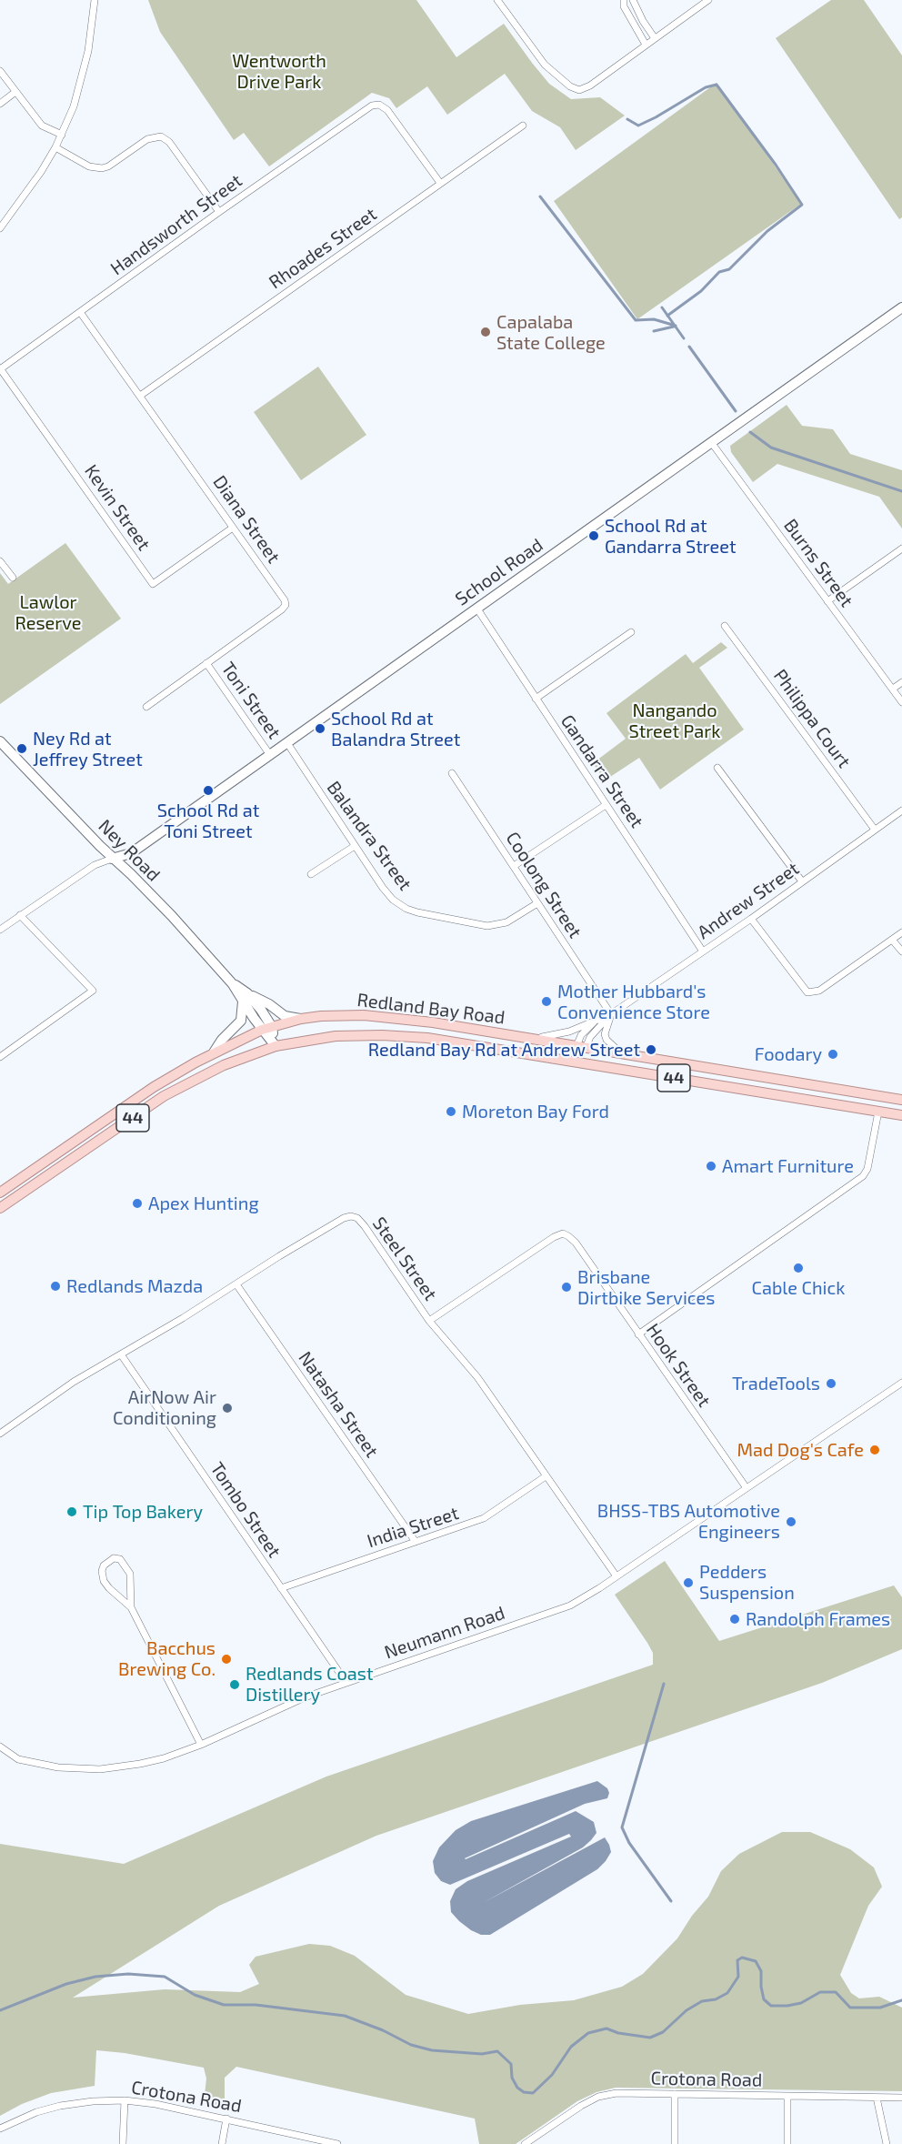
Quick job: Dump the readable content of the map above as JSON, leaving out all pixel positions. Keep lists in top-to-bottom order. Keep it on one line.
{"streets":{"main road":["Redland Bay Road","44"],"street":["Handsworth Street","Rhoades Street","Kevin Street","Diana Street","Burns Street","School Road","Toni Street","Philippa Court","Gandarra Street","Balandra Street","Ney Road","Coolong Street","Andrew Street","Steel Street","Hook Street","Natasha Street","Tombo Street","India Street","Neumann Road","Crotona Road"]},"crossings":[["Handsworth Street","Rhoades Street"],["Handsworth Street","Kevin Street"],["Handsworth Street","Diana Street"],["Rhoades Street","Diana Street"],["Kevin Street","Diana Street"],["Diana Street","Toni Street"],["Burns Street","School Road"],["School Road","Toni Street"],["School Road","Gandarra Street"],["School Road","Balandra Street"],["School Road","Ney Road"],["Philippa Court","Andrew Street"],["Gandarra Street","Andrew Street"],["Balandra Street","Coolong Street"],["Ney Road","Redland Bay Road"],["Coolong Street","Andrew Street"],["Andrew Street","Redland Bay Road"],["Steel Street","Hook Street"],["Steel Street","Natasha Street"],["Steel Street","Tombo Street"],["Steel Street","India Street"],["Steel Street","Neumann Road"],["Hook Street","Neumann Road"],["Natasha Street","India Street"],["Tombo Street","India Street"],["Tombo Street","Neumann Road"]],"parks":["Wentworth Drive Park","Lawlor Reserve","Nangando Street Park"],"places":["Capalaba State College","School Rd at Gandarra Street","School Rd at Balandra Street","Ney Rd at Jeffrey Street","School Rd at Toni Street","Mother Hubbard's Convenience Store","Redland Bay Rd at Andrew Street","Foodary","Moreton Bay Ford","Amart Furniture","Apex Hunting","Cable Chick","Redlands Mazda","Brisbane Dirtbike Services","TradeTools","AirNow Air Conditioning","Mad Dog's Cafe","Tip Top Bakery","BHSS-TBS Automotive Engineers","Pedders Suspension","Randolph Frames","Bacchus Brewing Co.","Redlands Coast Distillery"]}
